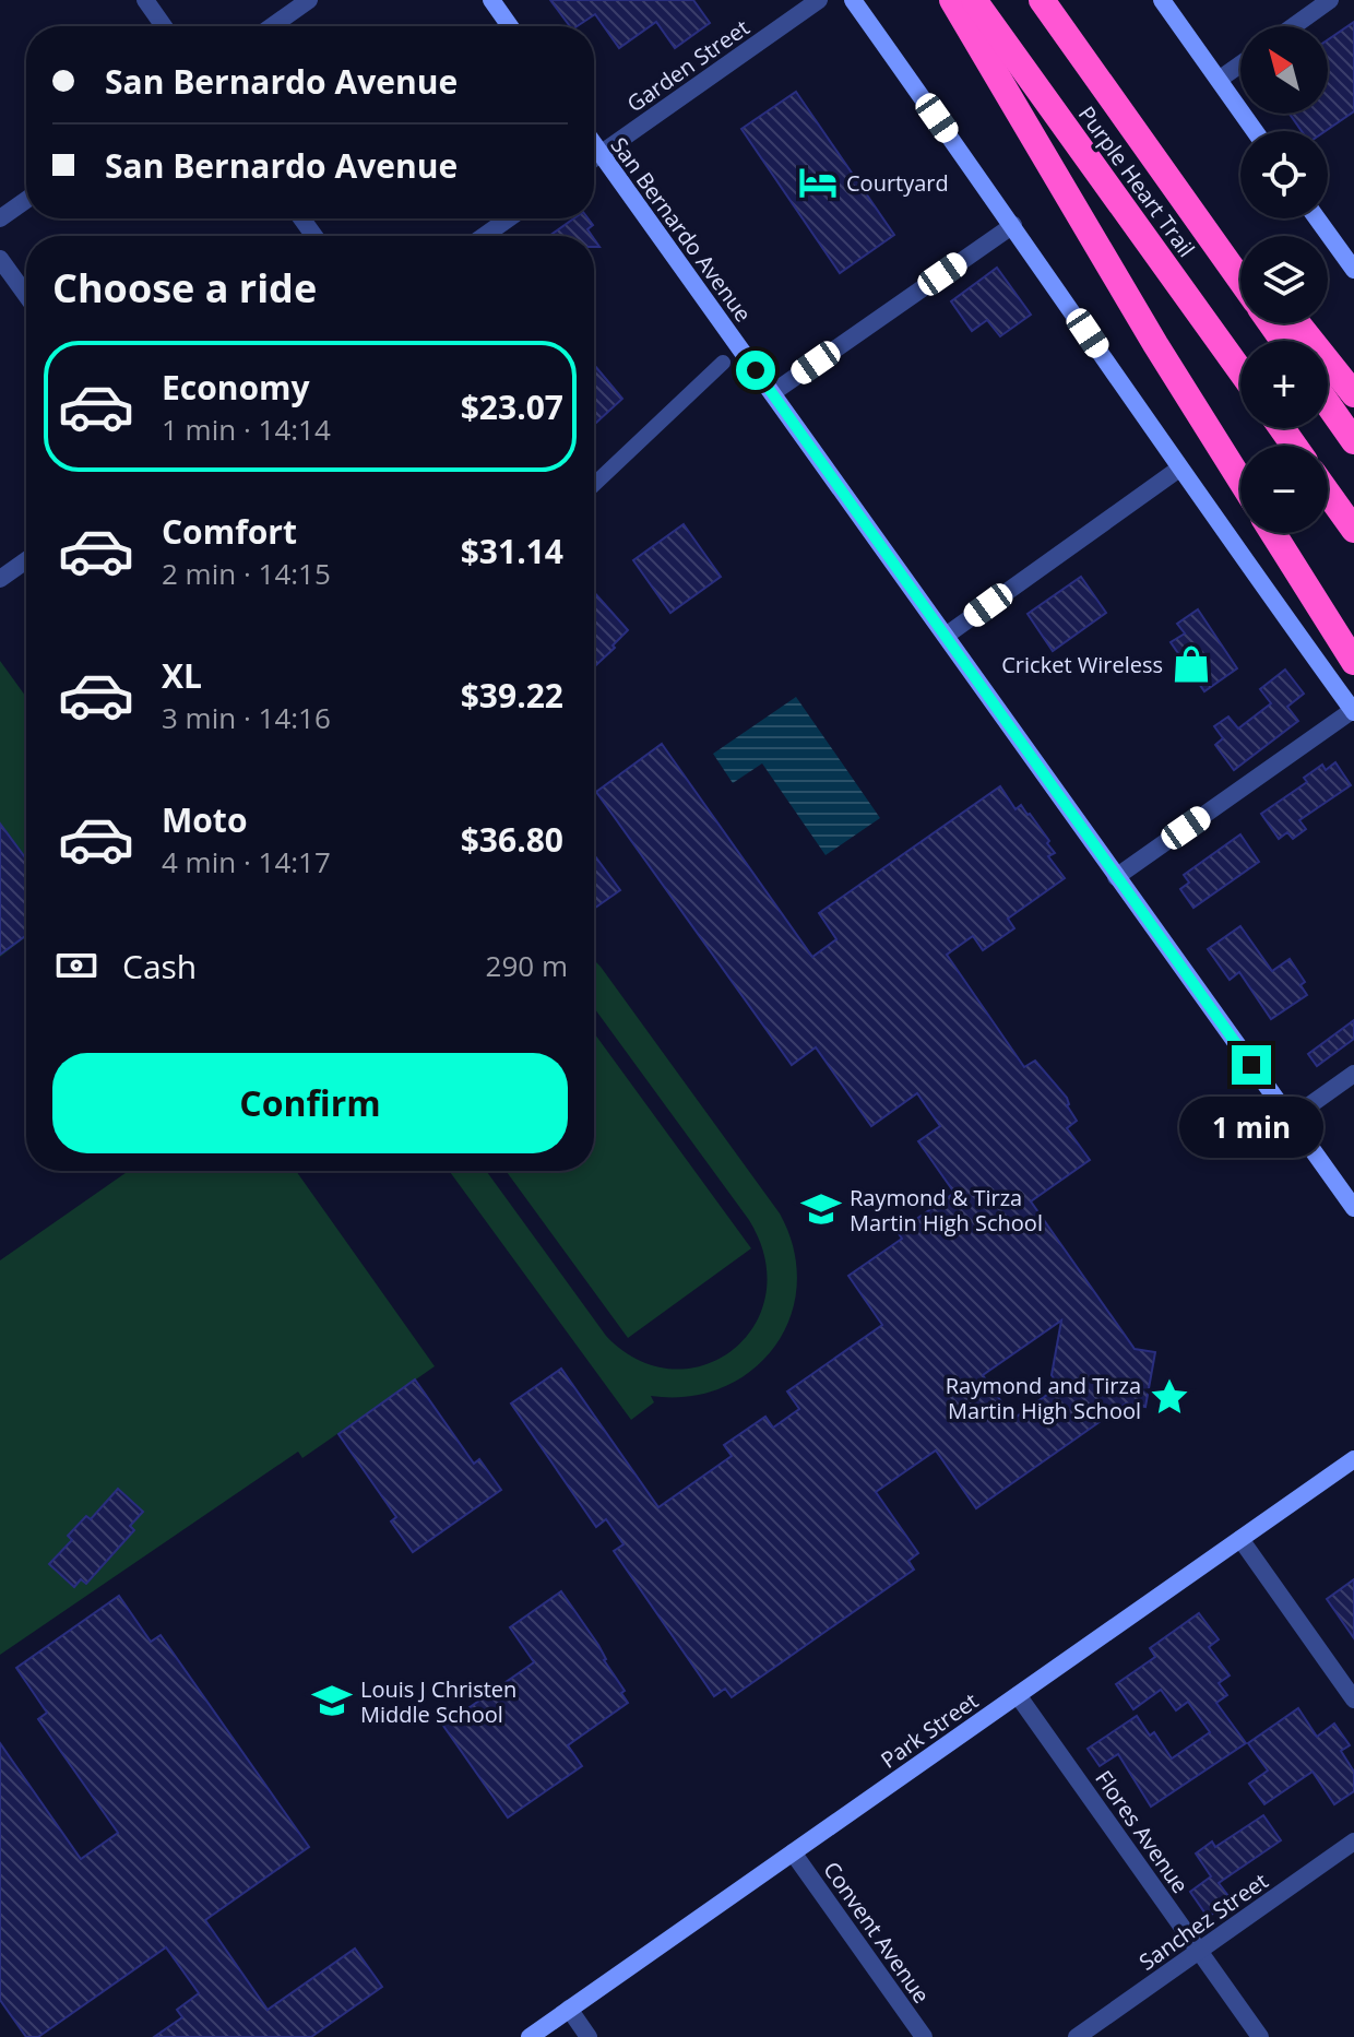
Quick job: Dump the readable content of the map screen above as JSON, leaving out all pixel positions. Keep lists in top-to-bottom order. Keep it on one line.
{"streets":{"highway":["Purple Heart Trail"],"main road":["San Bernardo Avenue","Park Street"],"street":["Garden Street","Flores Avenue","Sanchez Street","Convent Avenue"]},"crossings":[["Garden Street","San Bernardo Avenue"],["Park Street","Flores Avenue"],["Park Street","Convent Avenue"],["Flores Avenue","Sanchez Street"]],"places":{"hotel":["Courtyard"],"shop":["Cricket Wireless"],"school or university":["Raymond & Tirza Martin High School","Louis J Christen Middle School"],"place":["Raymond and Tirza Martin High School"]},"north":"top left","page":{"map_buttons":["+","−"],"banner":["San Bernardo Avenue","San Bernardo Avenue"],"heading":"Choose a ride","list":[{"name":"Economy","note":"1 min · 14:14","value":"$23.07"},{"name":"Comfort","note":"2 min · 14:15","value":"$31.14"},{"name":"XL","note":"3 min · 14:16","value":"$39.22"},{"name":"Moto","note":"4 min · 14:17","value":"$36.80"}],"pay":["Cash","290 m"],"buttons":"Confirm","bubble":"1 min"}}
